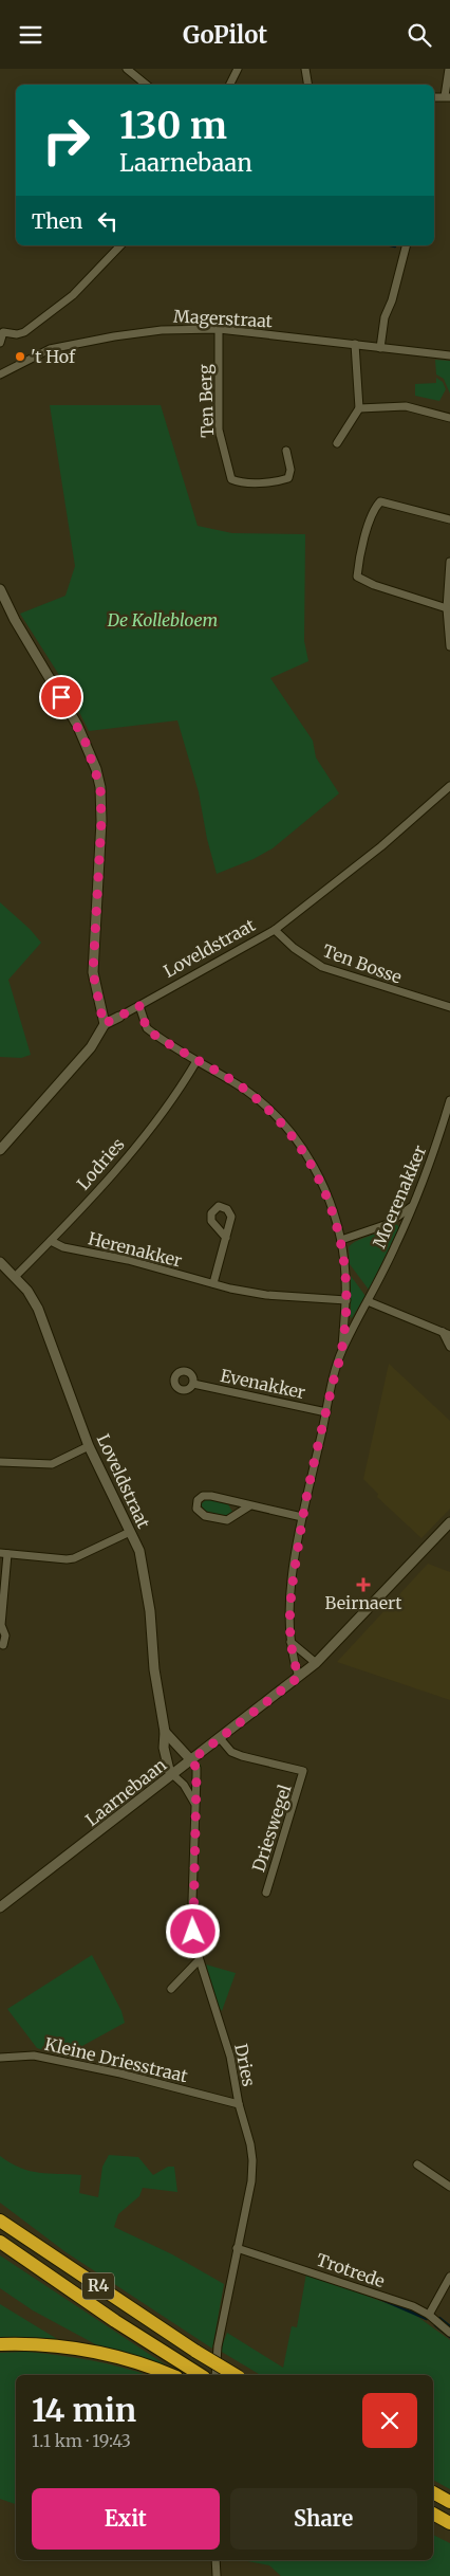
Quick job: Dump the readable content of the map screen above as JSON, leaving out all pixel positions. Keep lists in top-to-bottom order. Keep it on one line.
{"streets":{"highway":["R4"],"street":["Magerstraat","Ten Berg","Loveldstraat","Ten Bosse","Lodries","Moerenakker","Herenakker","Evenakker","Laarnebaan","Drieswegel","Kleine Driesstraat","Dries","Trotrede"]},"crossings":[["Magerstraat","Ten Berg"],["Loveldstraat","Ten Bosse"],["Loveldstraat","Lodries"],["Loveldstraat","Laarnebaan"],["Lodries","Herenakker"],["Moerenakker","Evenakker"],["Moerenakker","Laarnebaan"],["Laarnebaan","Drieswegel"],["Laarnebaan","Dries"],["Kleine Driesstraat","Dries"],["Dries","Trotrede"]],"parks":["De Kollebloem"],"places":{"other":["'t Hof"],"health":["Beirnaert"]},"page":{"header":"GoPilot","turn":["130 m","Laarnebaan"],"then":"Then","heading":["14 min","1.1 km · 19:43"],"buttons":["Exit","Share"]}}
